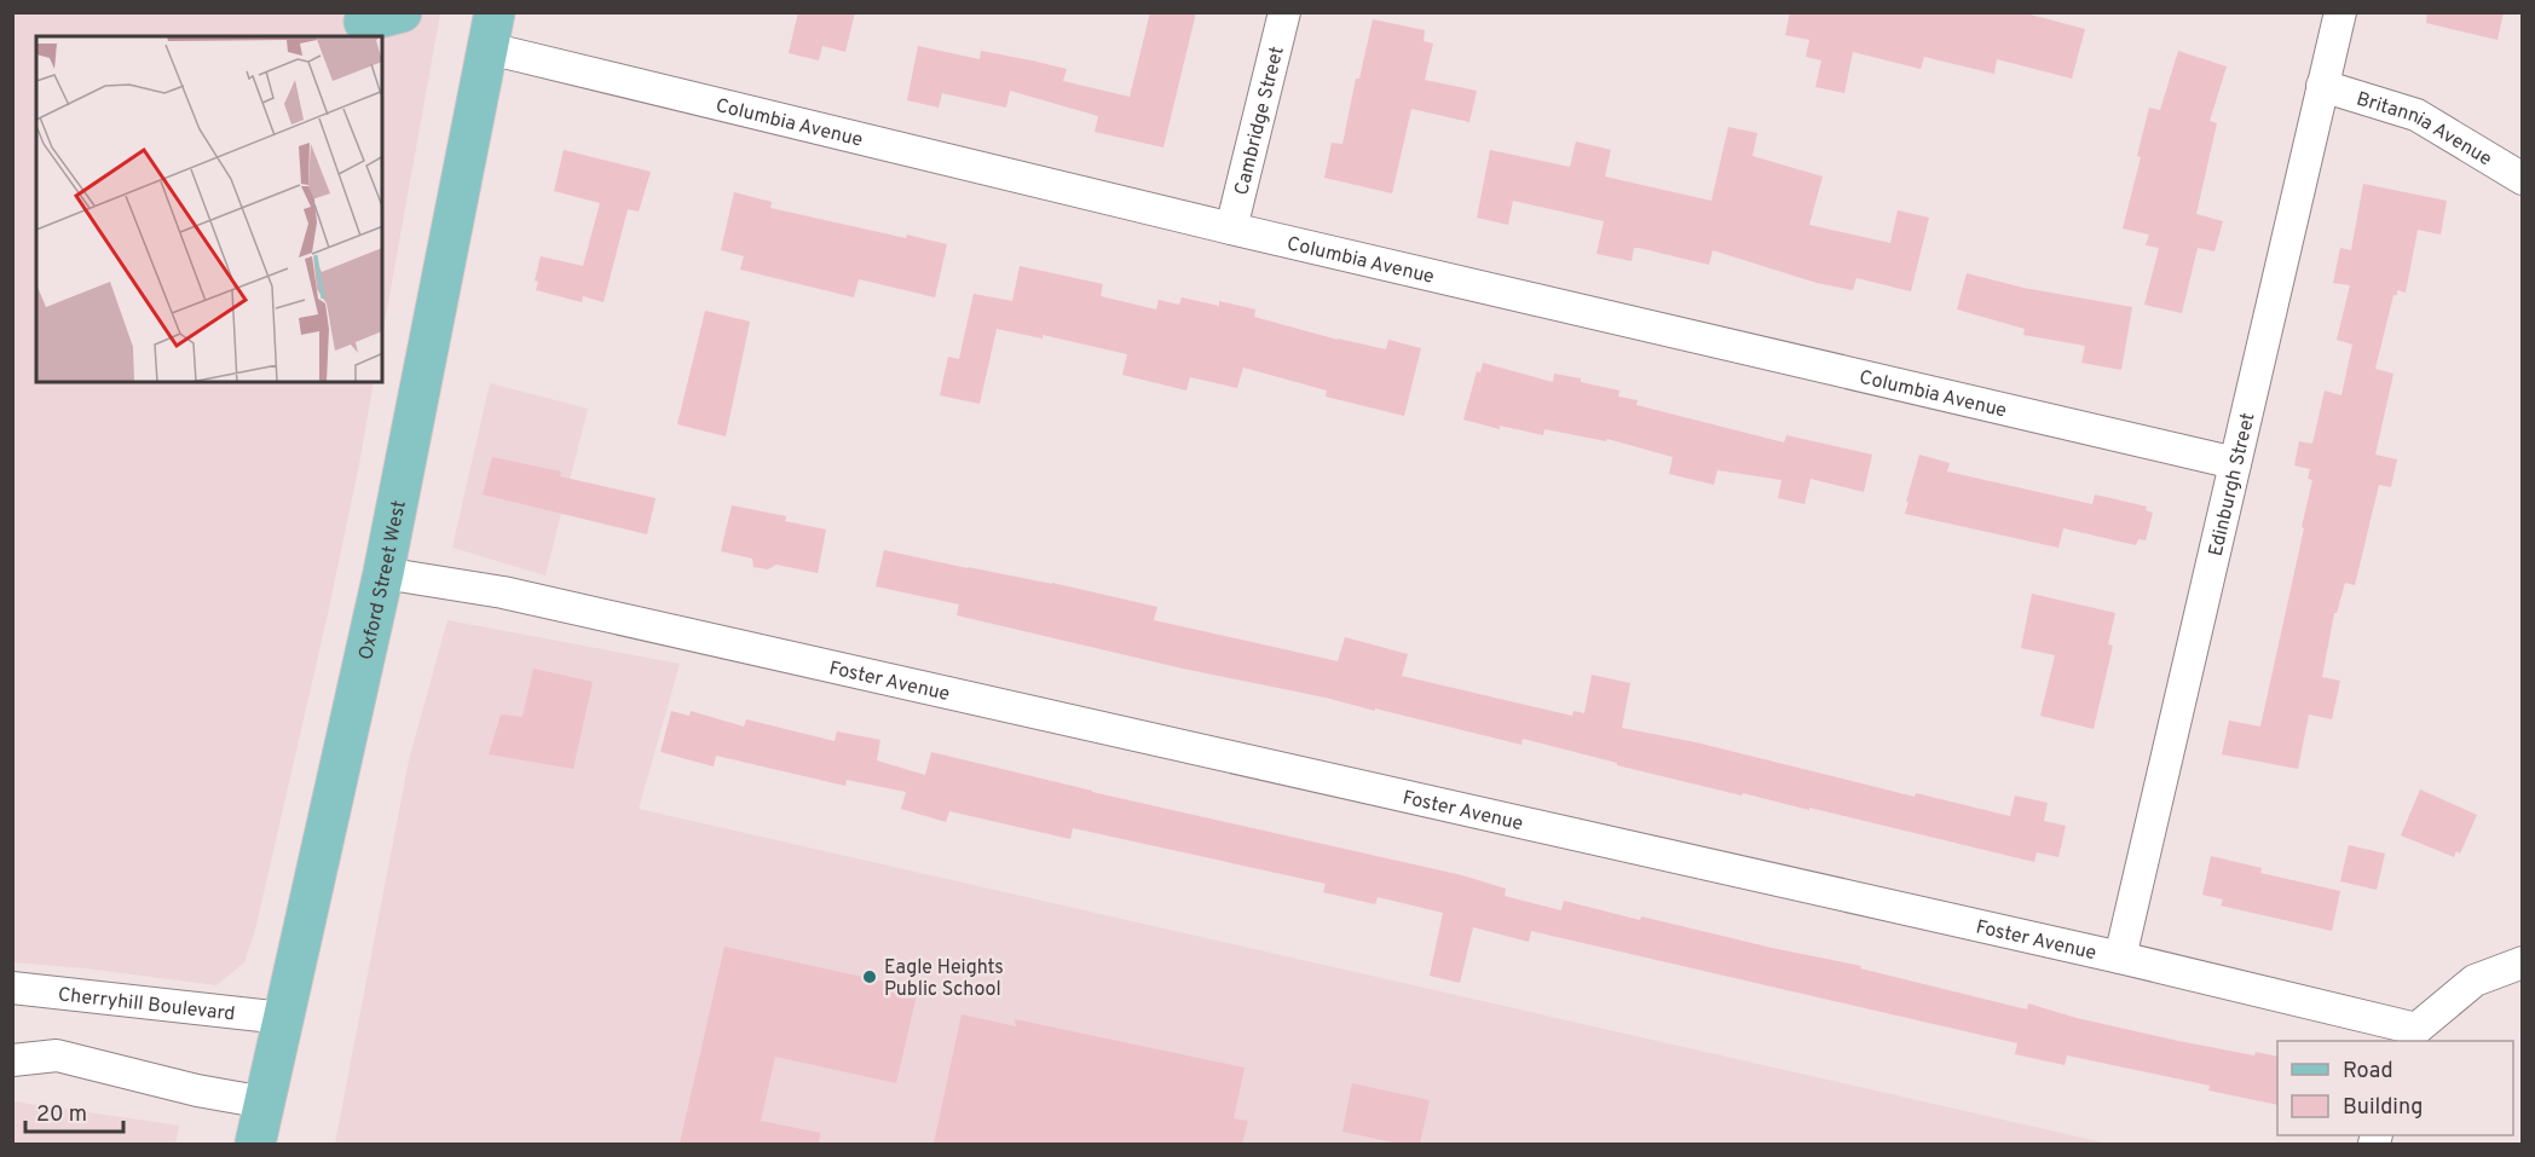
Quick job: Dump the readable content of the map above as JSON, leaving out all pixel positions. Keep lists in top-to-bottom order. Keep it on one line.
{"streets":{"main road":["Oxford Street West"],"street":["Columbia Avenue","Cambridge Street","Britannia Avenue","Edinburgh Street","Foster Avenue","Cherryhill Boulevard"]},"crossings":[["Columbia Avenue","Cambridge Street"],["Columbia Avenue","Edinburgh Street"],["Columbia Avenue","Oxford Street West"],["Britannia Avenue","Edinburgh Street"],["Edinburgh Street","Foster Avenue"],["Oxford Street West","Foster Avenue"],["Oxford Street West","Cherryhill Boulevard"]],"places":["Eagle Heights Public School"],"legend":["Road","Building"],"scale_bar":"20 m"}
